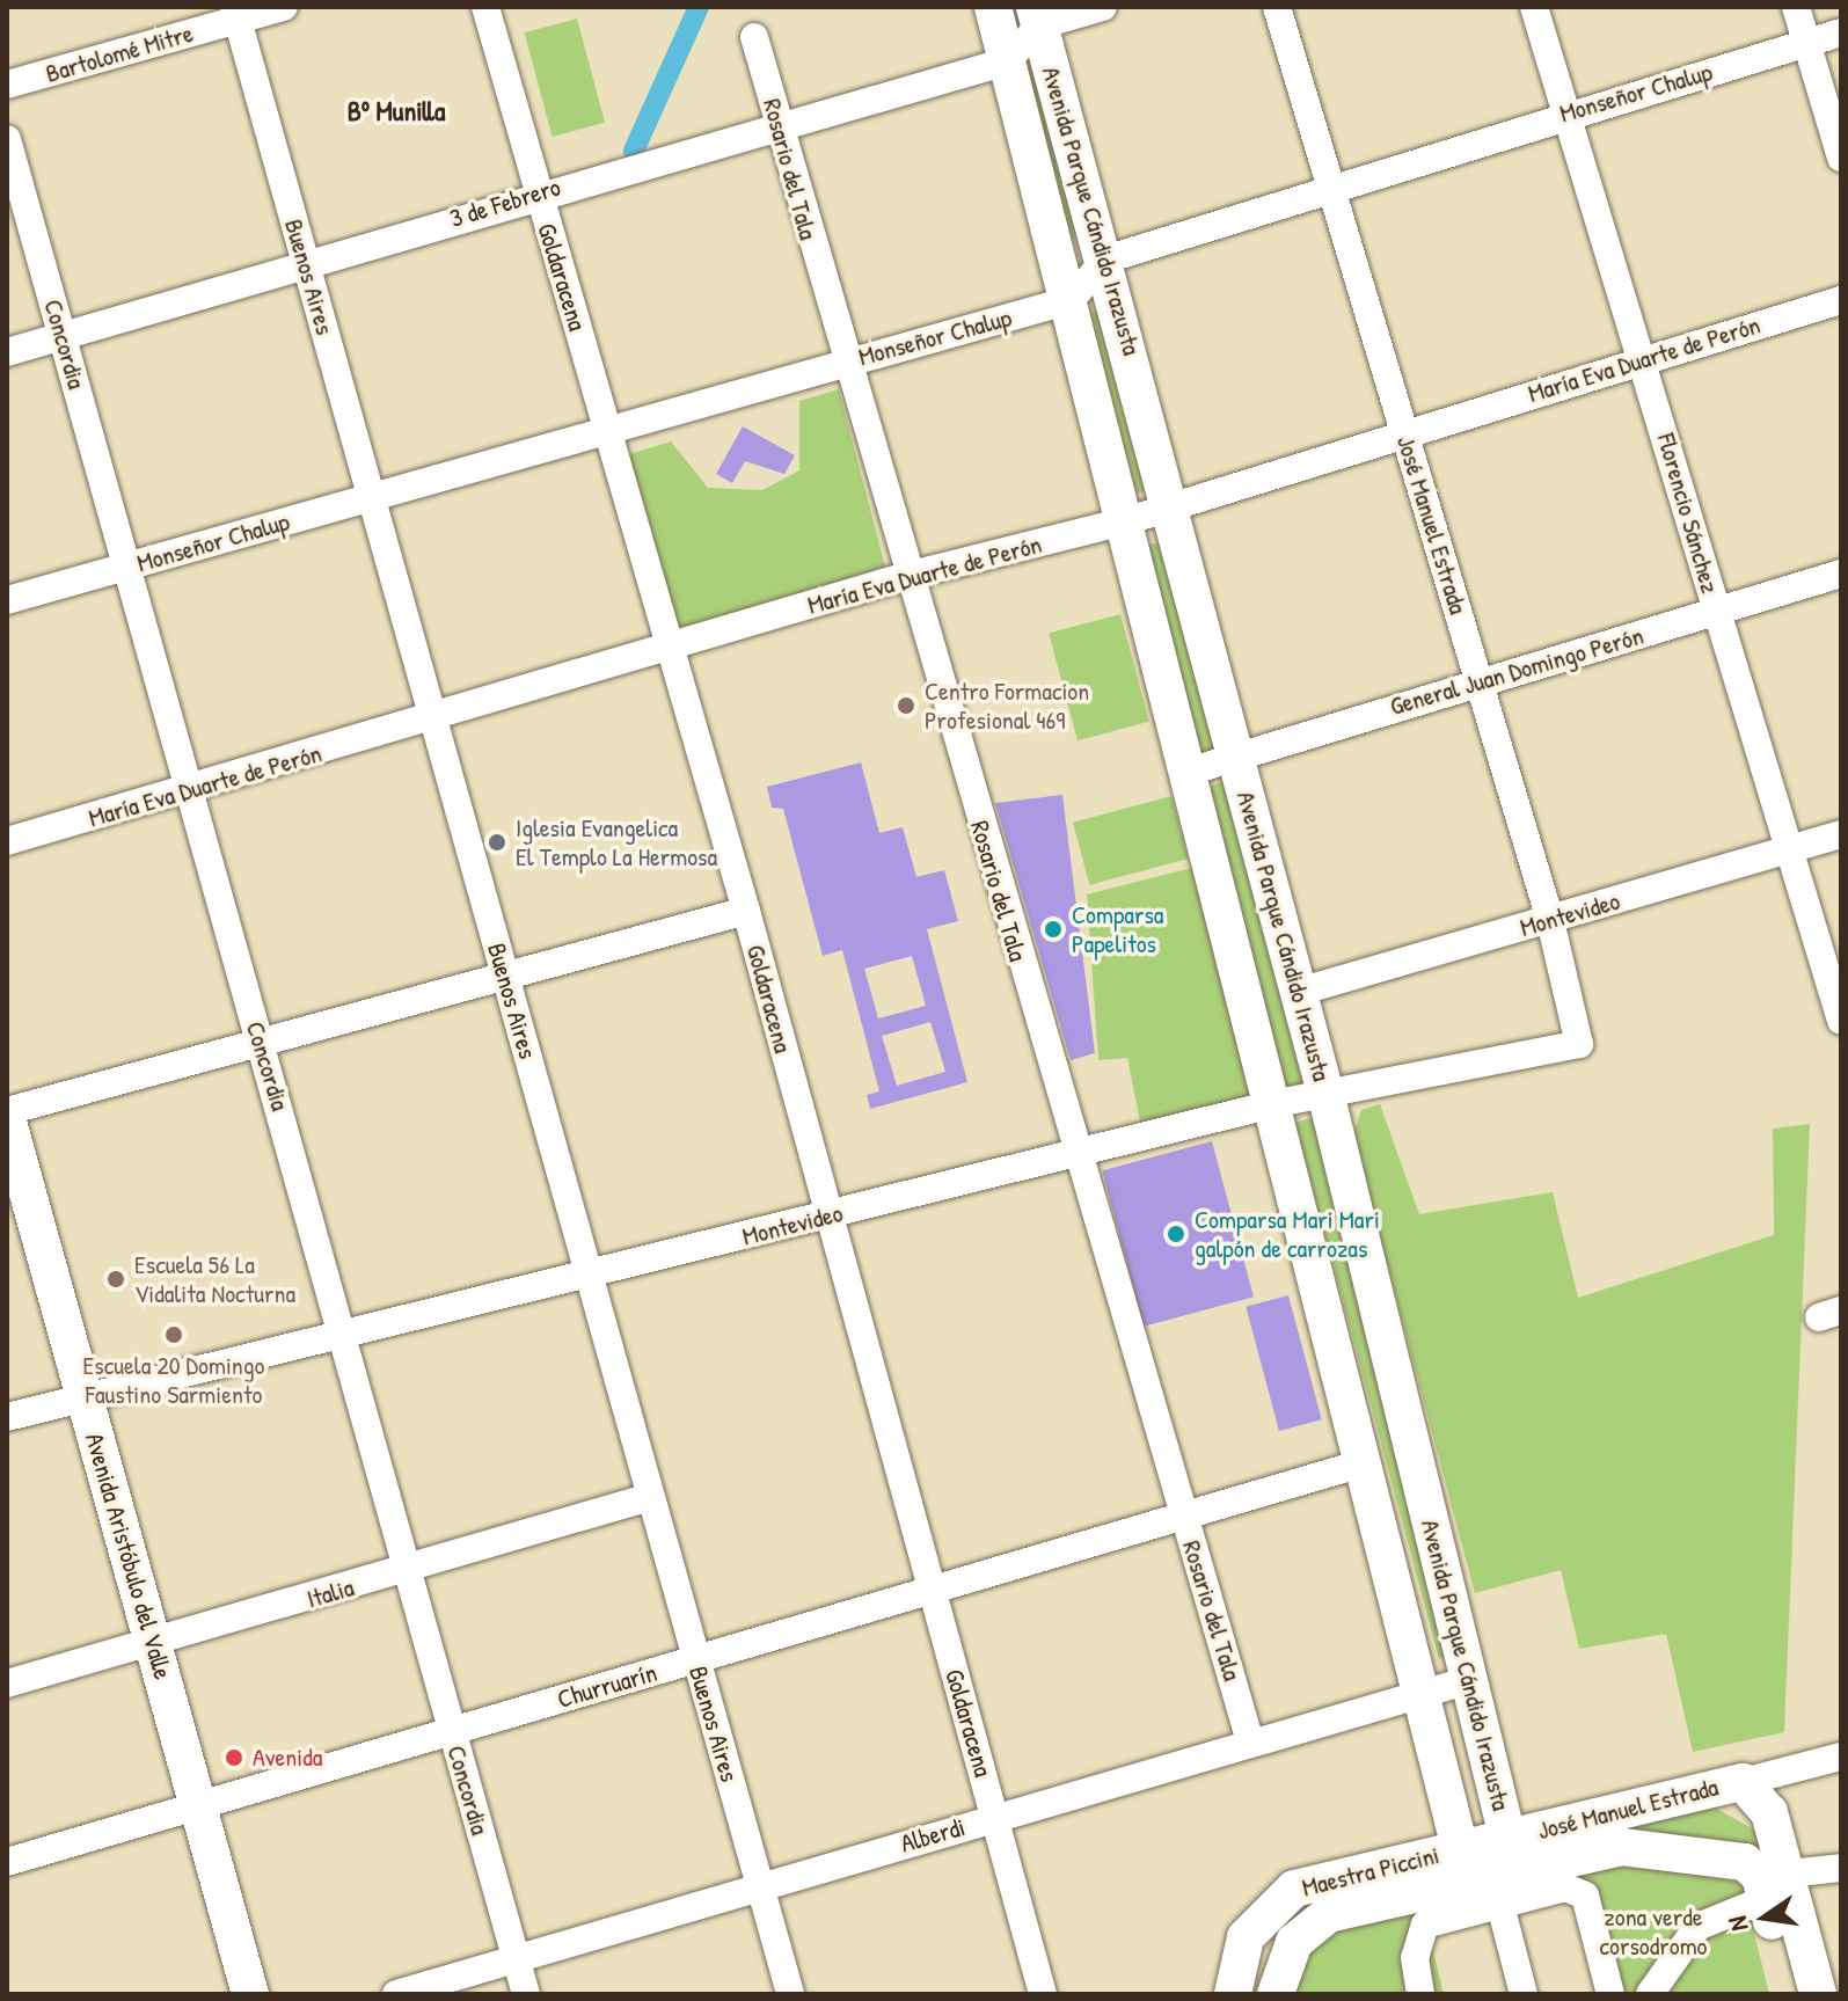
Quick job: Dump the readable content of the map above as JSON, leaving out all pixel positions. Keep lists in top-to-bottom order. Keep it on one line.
{"streets":{"main road":["Avenida Parque Cándido Irazusta","José Manuel Estrada","Avenida Aristóbulo del Valle","Maestra Piccini"],"street":["Bartolomé Mitre","Monseñor Chalup","Rosario del Tala","3 de Febrero","Buenos Aires","Goldaracena","Concordia","María Eva Duarte de Perón","Florencio Sánchez","General Juan Domingo Perón","Montevideo","Italia","Churruarín","Alberdi"]},"crossings":[["Bartolomé Mitre","Buenos Aires"],["Monseñor Chalup","Rosario del Tala"],["Monseñor Chalup","Avenida Parque Cándido Irazusta"],["Monseñor Chalup","Buenos Aires"],["Monseñor Chalup","Goldaracena"],["Monseñor Chalup","Concordia"],["Monseñor Chalup","Florencio Sánchez"],["Monseñor Chalup","José Manuel Estrada"],["Rosario del Tala","3 de Febrero"],["Rosario del Tala","María Eva Duarte de Perón"],["Rosario del Tala","Montevideo"],["Rosario del Tala","Churruarín"],["Rosario del Tala","Alberdi"],["3 de Febrero","Avenida Parque Cándido Irazusta"],["3 de Febrero","Buenos Aires"],["3 de Febrero","Goldaracena"],["3 de Febrero","Concordia"],["Avenida Parque Cándido Irazusta","María Eva Duarte de Perón"],["Avenida Parque Cándido Irazusta","José Manuel Estrada"],["Avenida Parque Cándido Irazusta","General Juan Domingo Perón"],["Avenida Parque Cándido Irazusta","Montevideo"],["Avenida Parque Cándido Irazusta","Churruarín"],["Avenida Parque Cándido Irazusta","Alberdi"],["Avenida Parque Cándido Irazusta","Maestra Piccini"],["Buenos Aires","María Eva Duarte de Perón"],["Buenos Aires","Montevideo"],["Buenos Aires","Italia"],["Buenos Aires","Churruarín"],["Buenos Aires","Alberdi"],["Goldaracena","María Eva Duarte de Perón"],["Goldaracena","Montevideo"],["Goldaracena","Churruarín"],["Goldaracena","Alberdi"],["Concordia","María Eva Duarte de Perón"],["Concordia","Montevideo"],["Concordia","Italia"],["Concordia","Churruarín"],["Concordia","Alberdi"],["María Eva Duarte de Perón","Florencio Sánchez"],["María Eva Duarte de Perón","José Manuel Estrada"],["Florencio Sánchez","General Juan Domingo Perón"],["Florencio Sánchez","Montevideo"],["José Manuel Estrada","General Juan Domingo Perón"],["José Manuel Estrada","Montevideo"],["José Manuel Estrada","Maestra Piccini"],["Montevideo","Avenida Aristóbulo del Valle"],["Avenida Aristóbulo del Valle","Italia"],["Avenida Aristóbulo del Valle","Churruarín"]],"districts":["Bº Munilla"],"parks":["zona verde corsodromo"],"places":["Centro Formacion Profesional 469","Iglesia Evangelica El Templo La Hermosa","Comparsa Papelitos","Comparsa Mari Mari galpón de carrozas","Escuela 56 La Vidalita Nocturna","Escuela 20 Domingo Faustino Sarmiento","Avenida"],"north":"left"}
